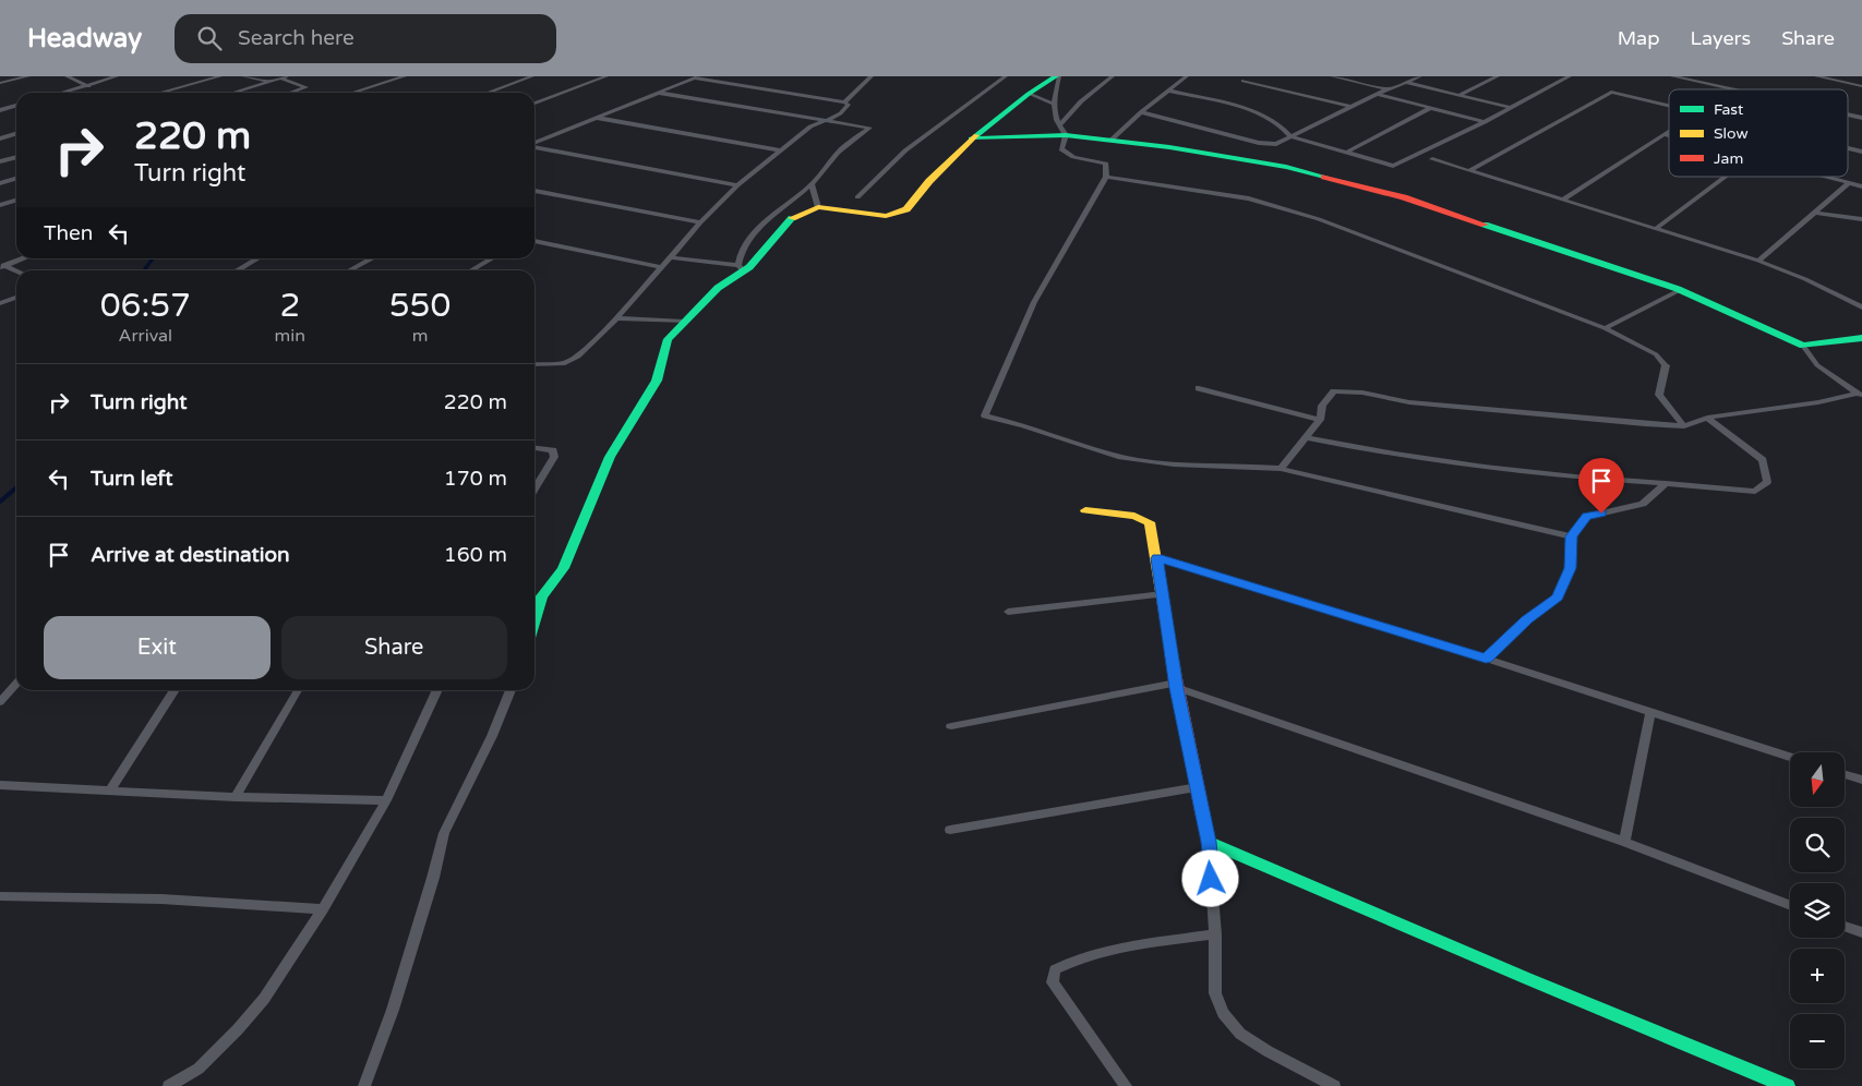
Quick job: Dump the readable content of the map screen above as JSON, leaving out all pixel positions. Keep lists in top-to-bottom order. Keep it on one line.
{"legend":["Fast","Slow","Jam"],"north":"bottom","page":{"header":"Headway","search":"Search here","nav":["Map","Layers","Share"],"turn":["220 m","Turn right"],"then":"Then","eta":["06:57","Arrival","2","min","550","m"],"list":[{"name":"Turn right","value":"220 m"},{"name":"Turn left","value":"170 m"},{"name":"Arrive at destination","value":"160 m"}],"buttons":["Exit","Share"],"map_buttons":["+","−"]}}
